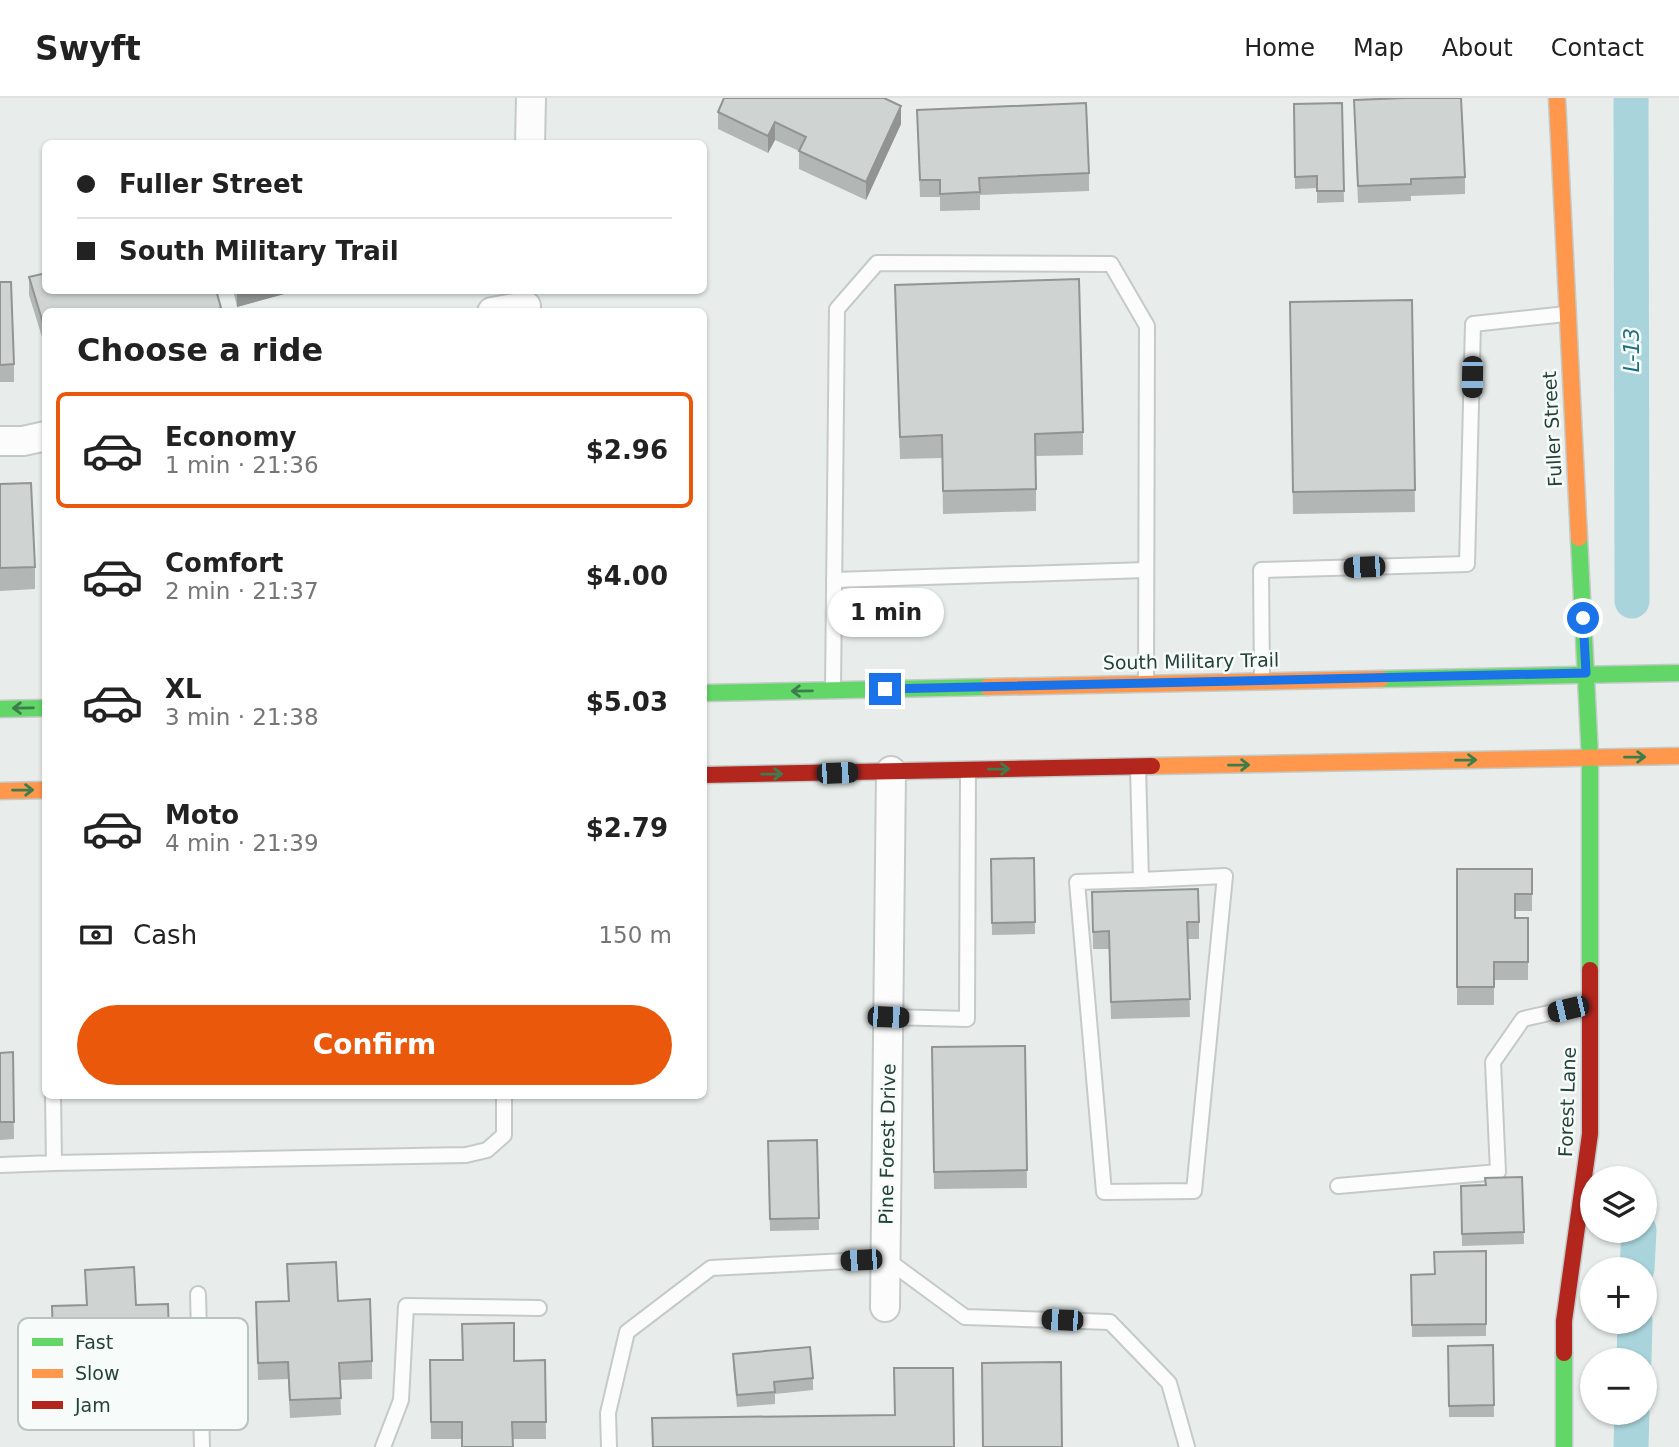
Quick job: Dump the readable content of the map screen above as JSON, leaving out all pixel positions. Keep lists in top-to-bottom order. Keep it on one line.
{"streets":{"main road":["Fuller Street","South Military Trail","Forest Lane"],"street":["Pine Forest Drive"]},"crossings":[["Fuller Street","South Military Trail"],["Fuller Street","Forest Lane"]],"water":["L-13"],"legend":["Fast","Slow","Jam"],"page":{"header":"Swyft","nav":["Home","Map","About","Contact"],"banner":["Fuller Street","South Military Trail"],"heading":"Choose a ride","list":[{"name":"Economy","note":"1 min · 21:36","value":"$2.96"},{"name":"Comfort","note":"2 min · 21:37","value":"$4.00"},{"name":"XL","note":"3 min · 21:38","value":"$5.03"},{"name":"Moto","note":"4 min · 21:39","value":"$2.79"}],"bubble":"1 min","pay":["Cash","150 m"],"buttons":"Confirm","map_buttons":["+","−"]}}
